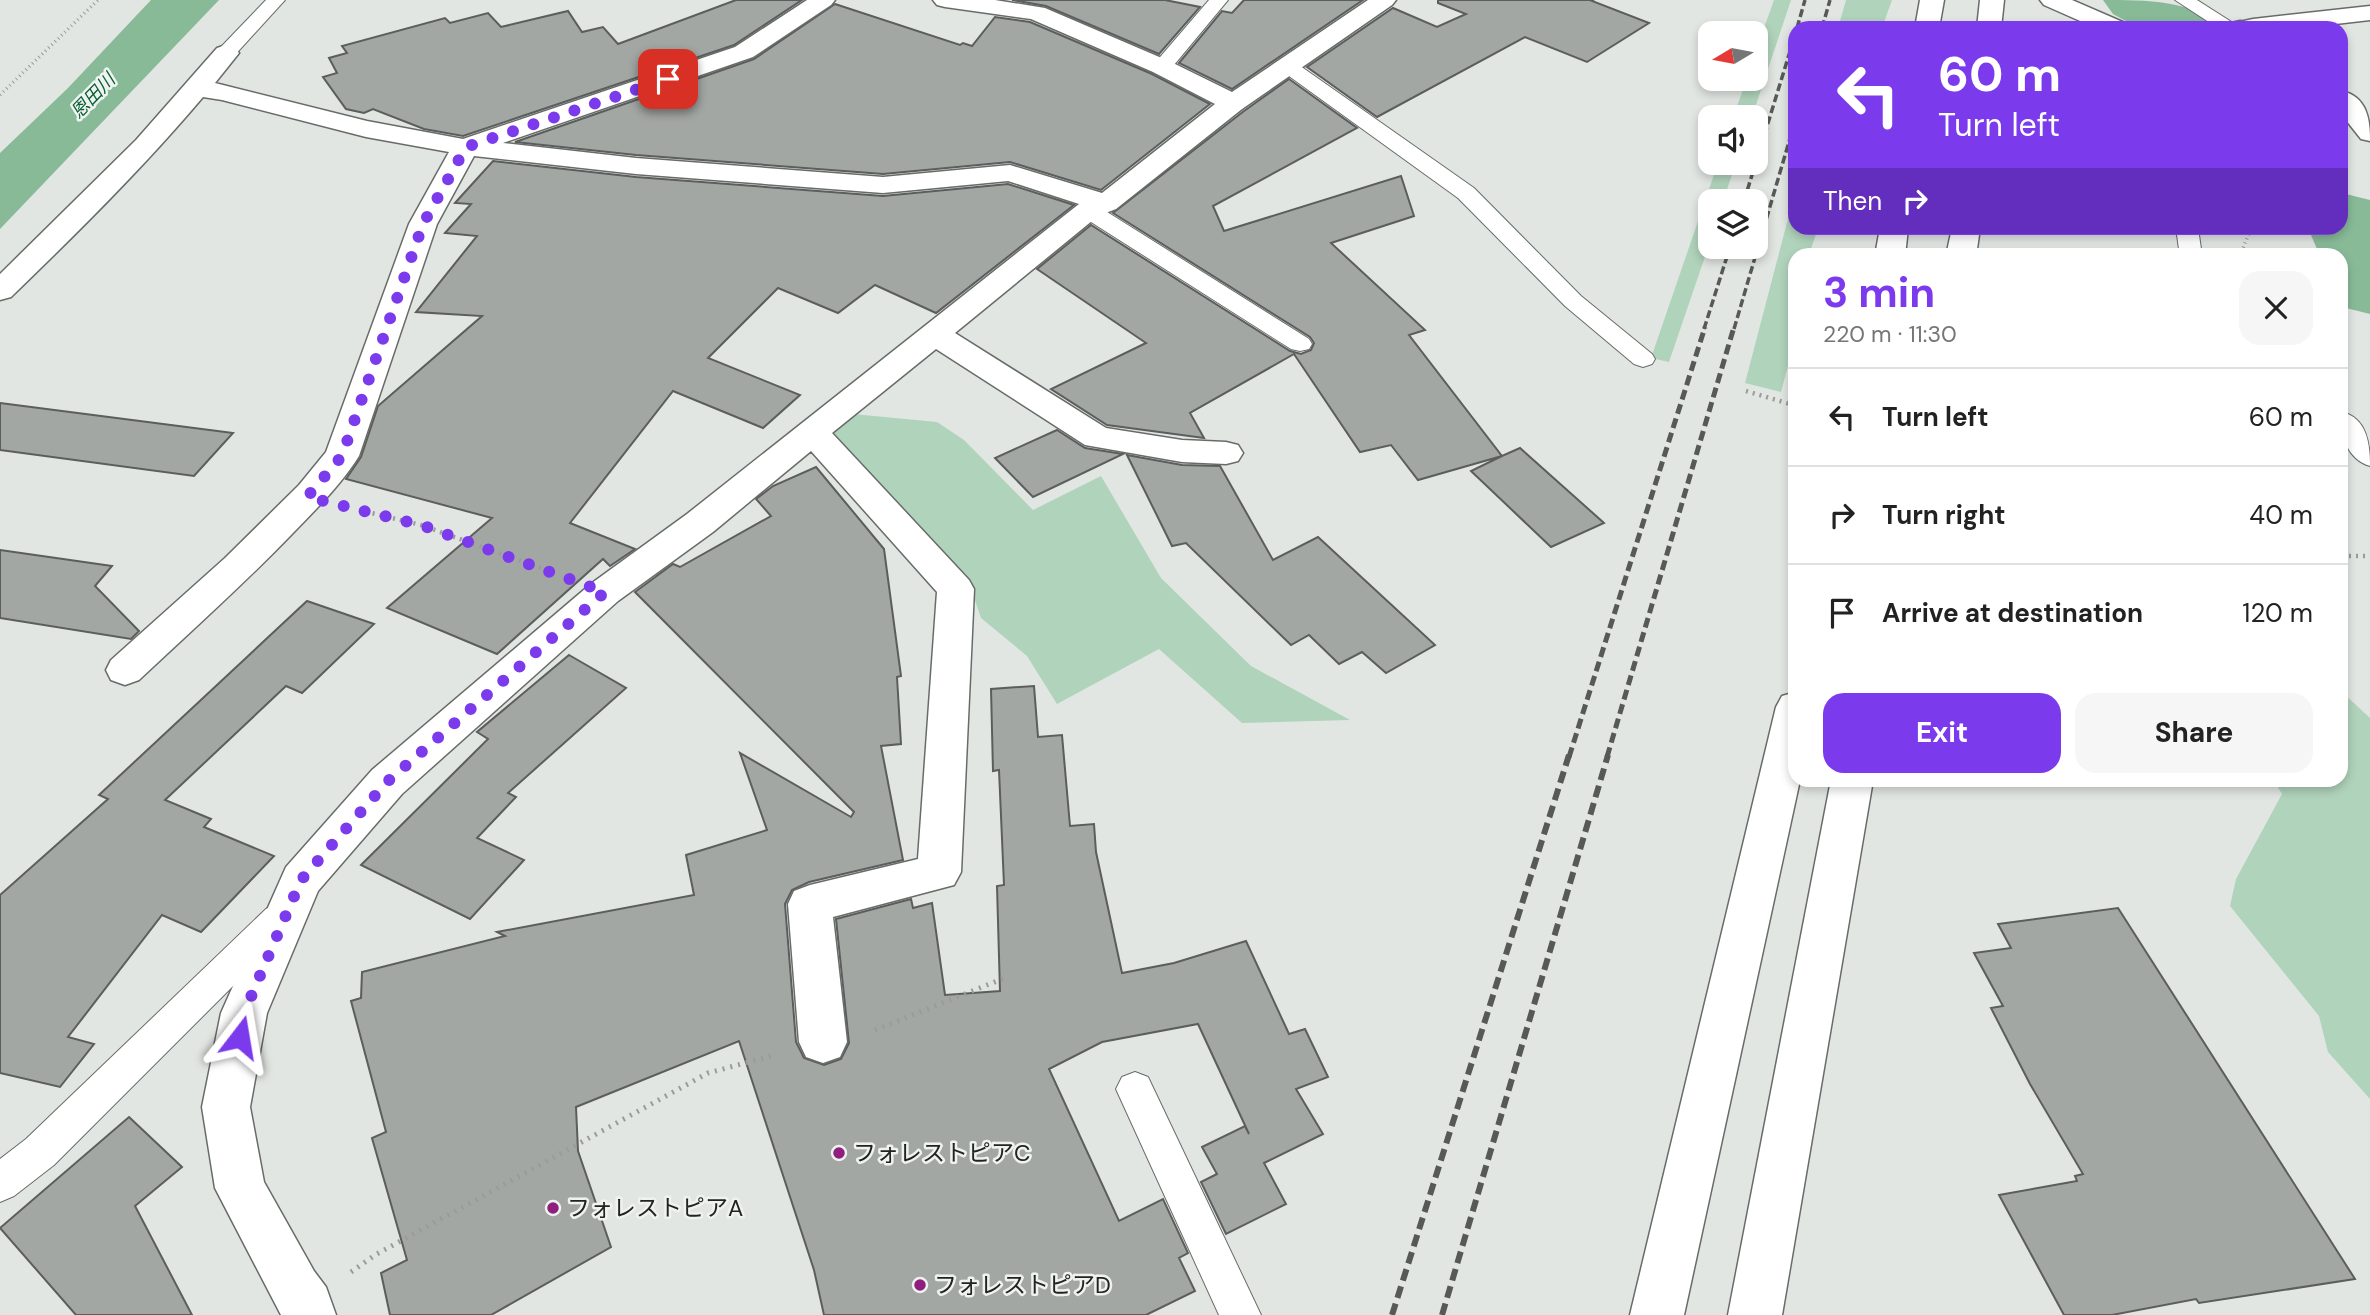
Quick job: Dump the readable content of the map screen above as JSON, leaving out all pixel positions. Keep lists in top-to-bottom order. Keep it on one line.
{"water":["恩田川"],"places":["フォレストピアC","フォレストピアA","フォレストピアD"],"north":"left","page":{"turn":["60 m","Turn left"],"then":"Then","heading":["3 min","220 m · 11:30"],"list":[{"name":"Turn left","value":"60 m"},{"name":"Turn right","value":"40 m"},{"name":"Arrive at destination","value":"120 m"}],"buttons":["Exit","Share"]}}
